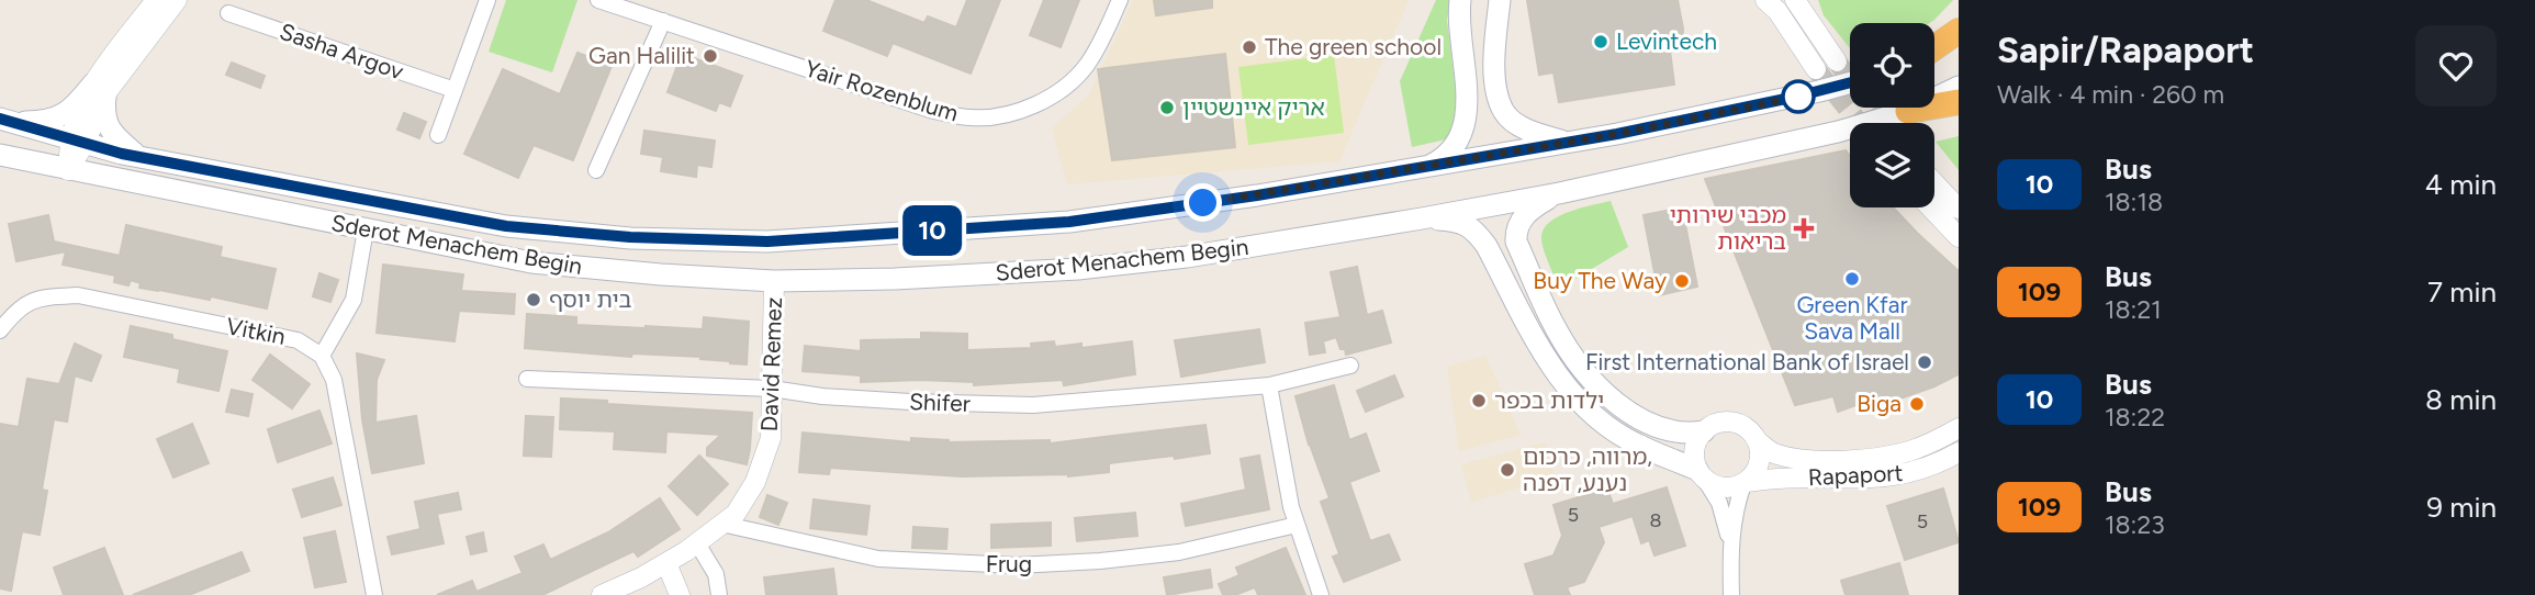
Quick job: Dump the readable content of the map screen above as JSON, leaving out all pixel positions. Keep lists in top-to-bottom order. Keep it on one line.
{"streets":{"main road":["Sderot Menachem Begin"],"street":["Sasha Argov","Yair Rozenblum","Vitkin","David Remez","Shifer","Rapaport","Frug"]},"crossings":[["Sderot Menachem Begin","David Remez"],["David Remez","Shifer"],["David Remez","Frug"]],"places":{"other":["Levintech","The green school","Gan Halilit","אריק איינשטיין","Green Kfar Sava Mall","Buy The Way","בית יוסף","First International Bank of Israel","ילדות בכפר","Biga","מרווה, כרכום, נענע, דפנה"],"health":["מכבי שירותי בריאות"]},"lines":["bus line 10"],"house_numbers":["5","8","5"],"page":{"on_map":"10","heading":["Sapir/Rapaport","Walk · 4 min · 260 m"],"list":[{"mark":"10","name":"Bus","note":"18:18","value":"4 min"},{"mark":"109","name":"Bus","note":"18:21","value":"7 min"},{"mark":"10","name":"Bus","note":"18:22","value":"8 min"},{"mark":"109","name":"Bus","note":"18:23","value":"9 min"}]}}
